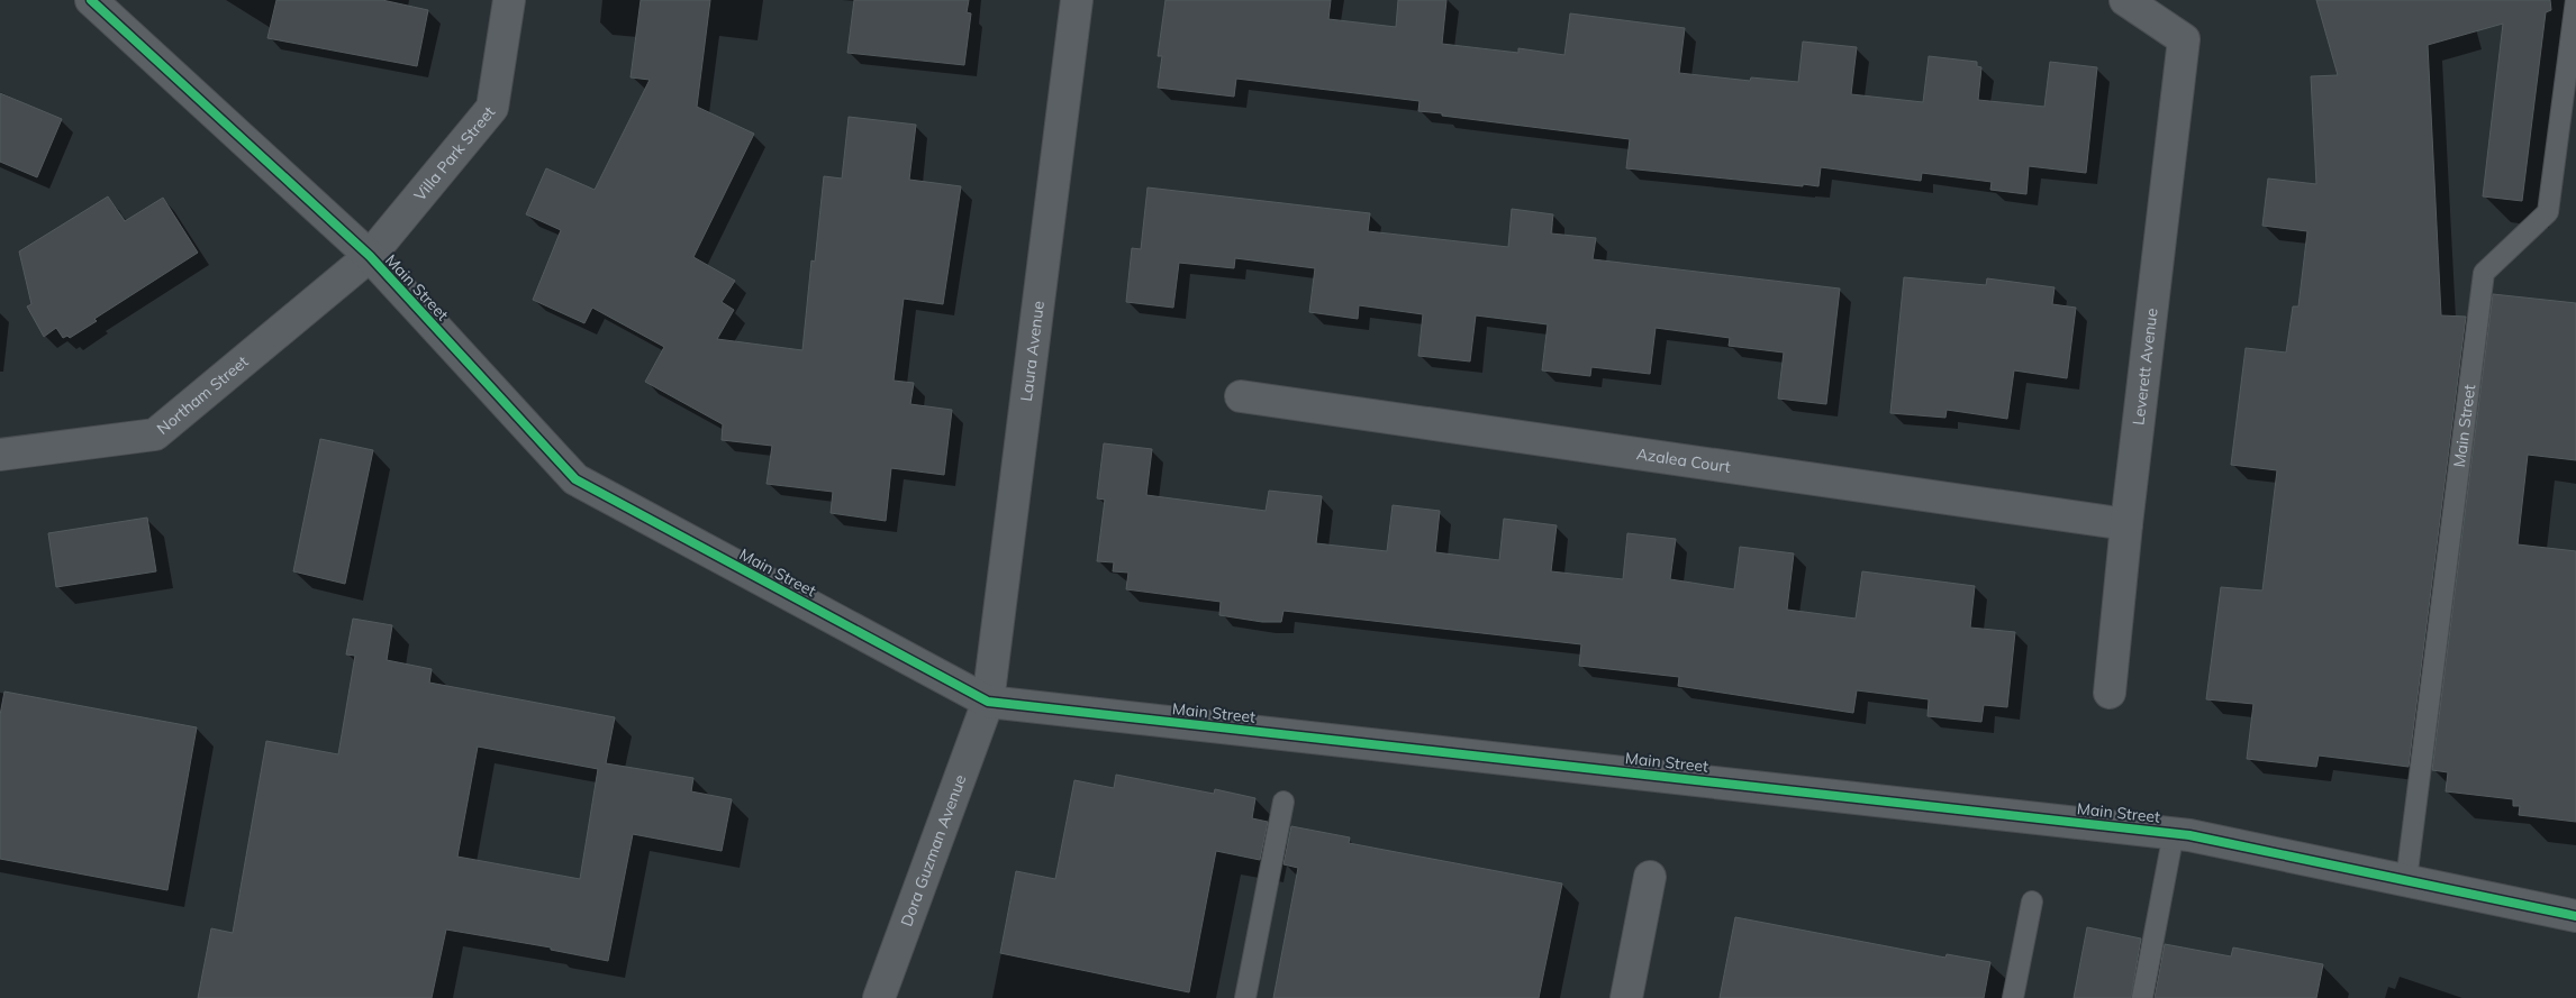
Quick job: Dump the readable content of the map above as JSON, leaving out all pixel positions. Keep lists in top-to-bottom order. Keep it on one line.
{"streets":{"street":["Villa Park Street","Main Street","Laura Avenue","Leverett Avenue","Northam Street","Azalea Court","Dora Guzman Avenue"]},"crossings":[["Villa Park Street","Main Street"],["Villa Park Street","Northam Street"],["Main Street","Laura Avenue"],["Main Street","Northam Street"],["Main Street","Dora Guzman Avenue"],["Laura Avenue","Dora Guzman Avenue"],["Leverett Avenue","Azalea Court"]]}
